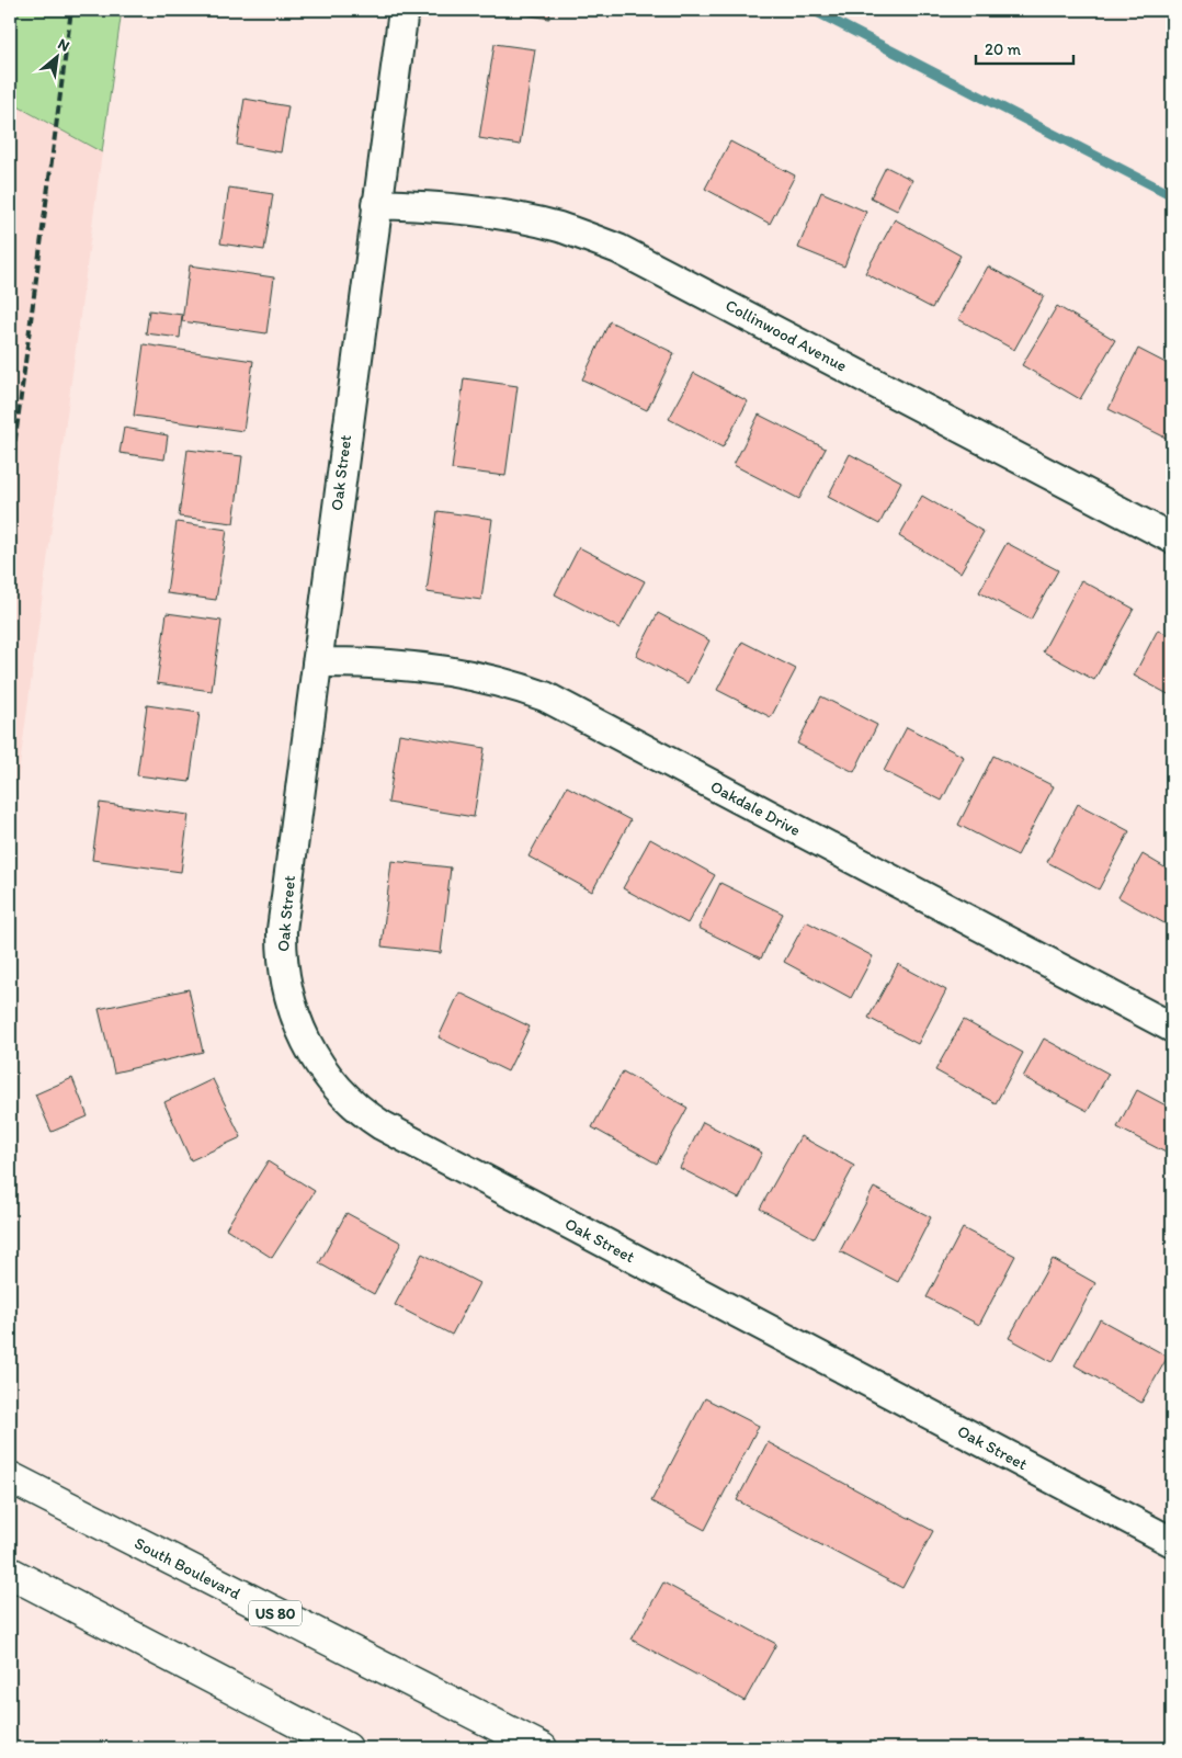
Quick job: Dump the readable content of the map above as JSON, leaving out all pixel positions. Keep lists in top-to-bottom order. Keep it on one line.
{"streets":{"highway":["South Boulevard","US 80"],"street":["Collinwood Avenue","Oak Street","Oakdale Drive"]},"crossings":[["Collinwood Avenue","Oak Street"],["Oak Street","Oakdale Drive"]],"scale_bar":"20 m","north":"top right"}
